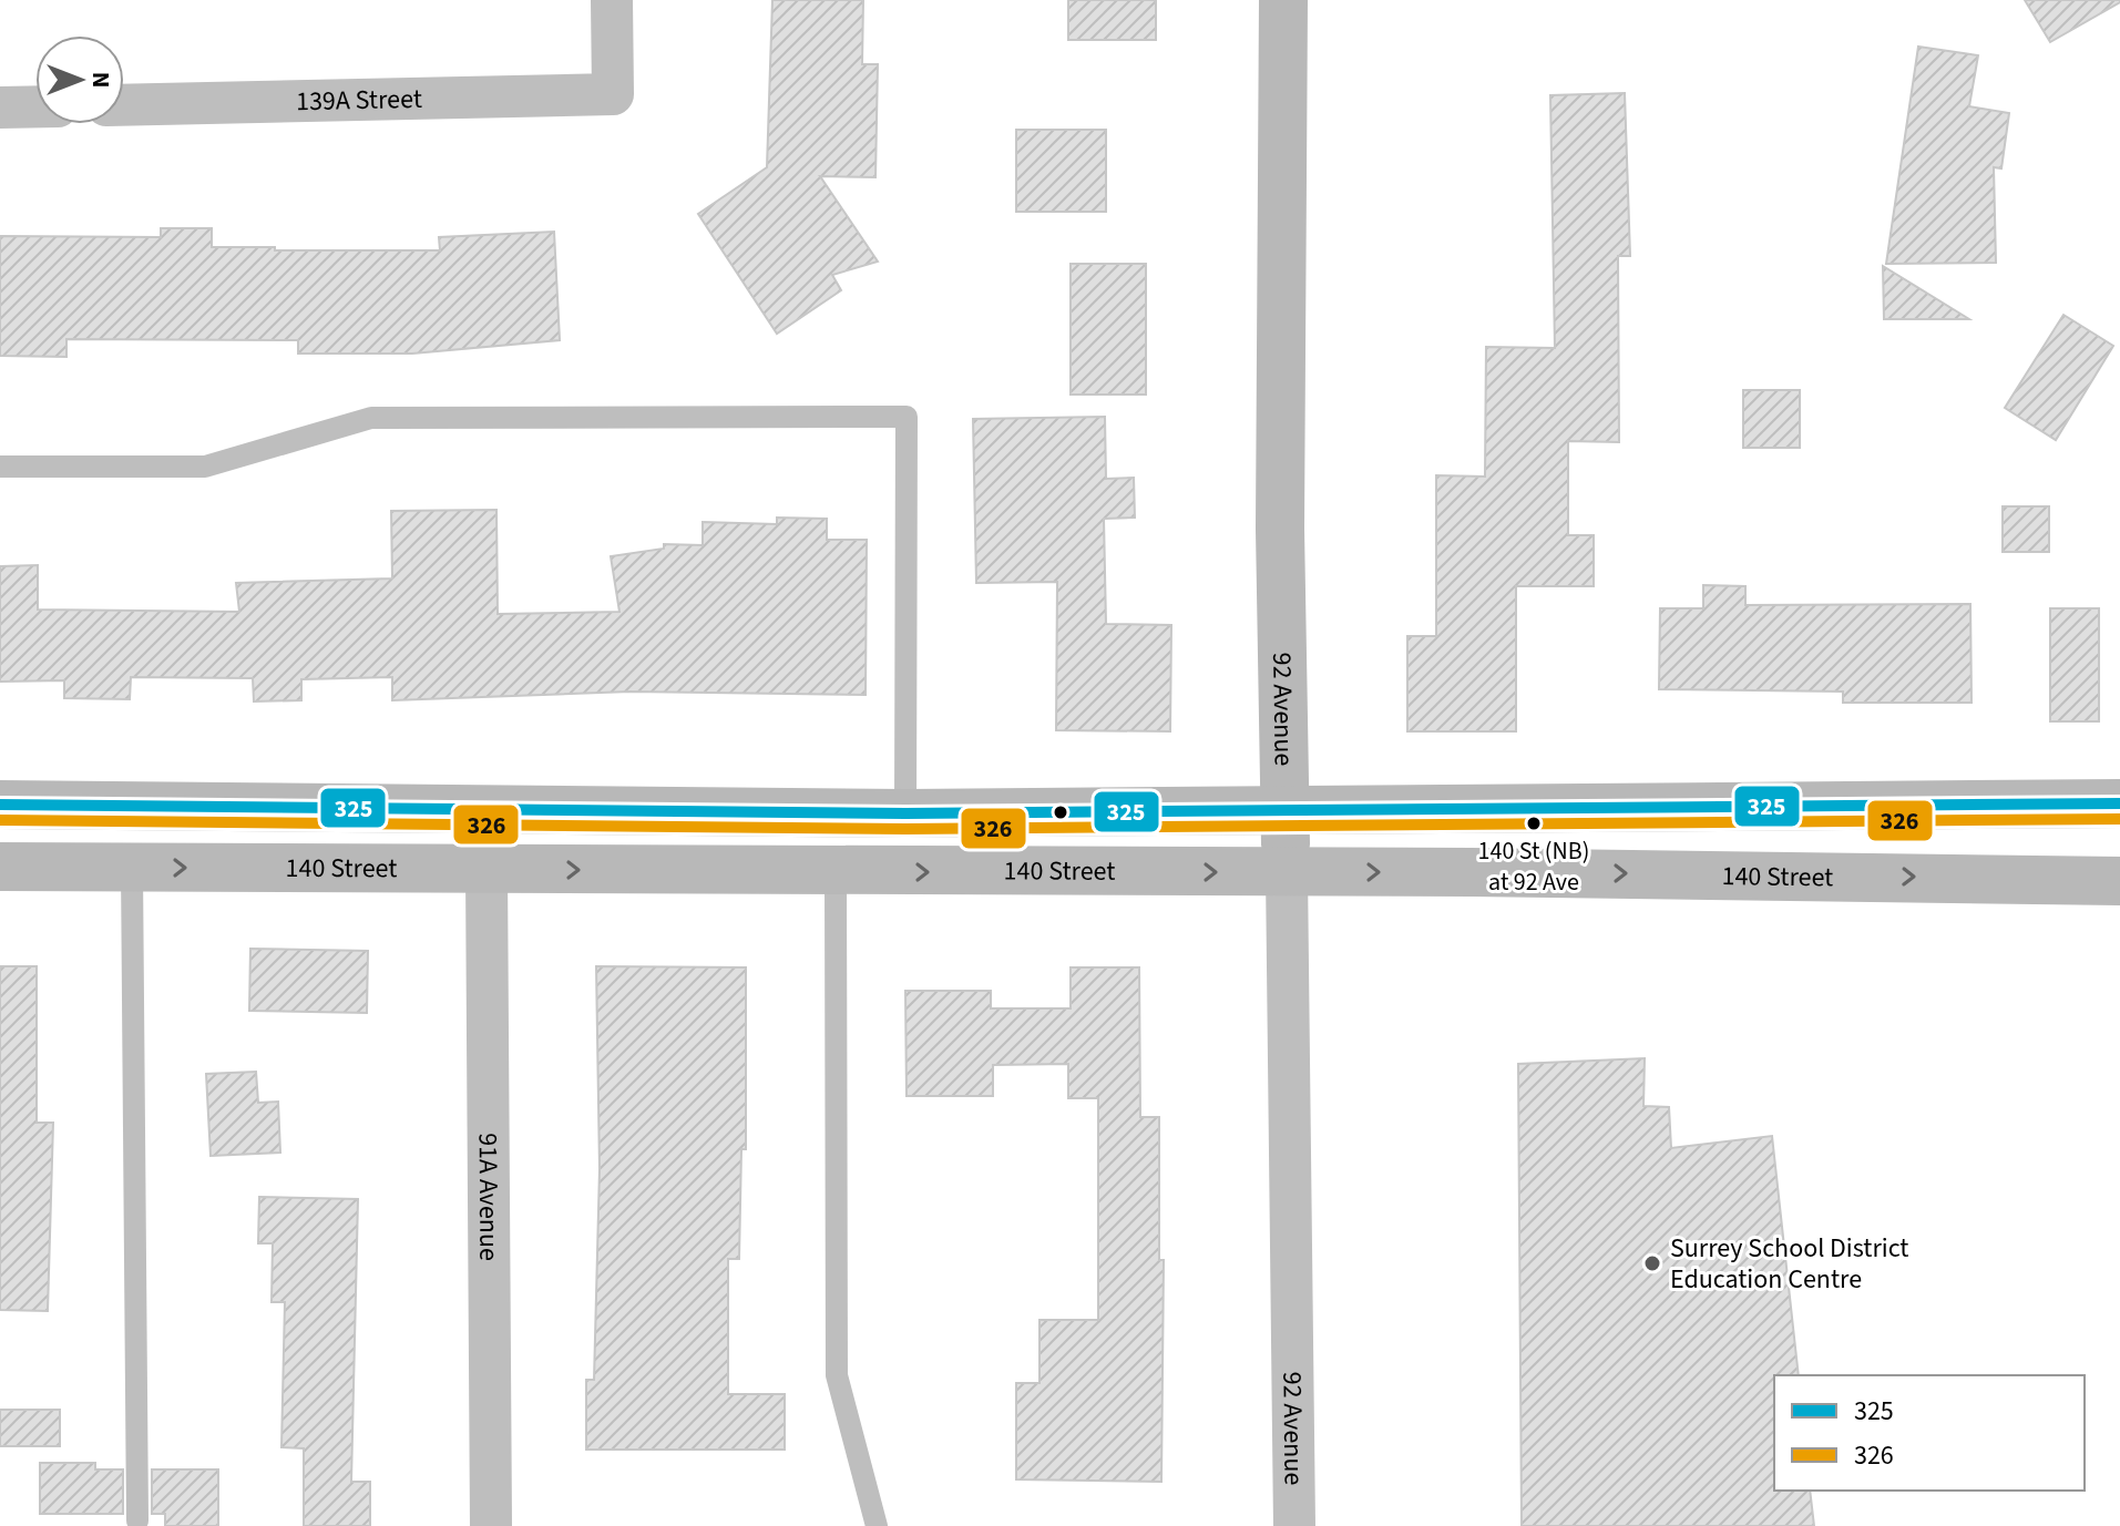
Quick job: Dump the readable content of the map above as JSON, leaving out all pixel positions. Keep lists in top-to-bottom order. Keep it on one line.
{"streets":{"main road":["92 Avenue","140 Street"],"street":["139A Street","91A Avenue"]},"crossings":[["92 Avenue","140 Street"],["140 Street","91A Avenue"]],"places":["140 St (NB) at 92 Ave","Surrey School District Education Centre"],"lines":["transit line 325","transit line 326"],"legend":["325","326"],"north":"right"}
